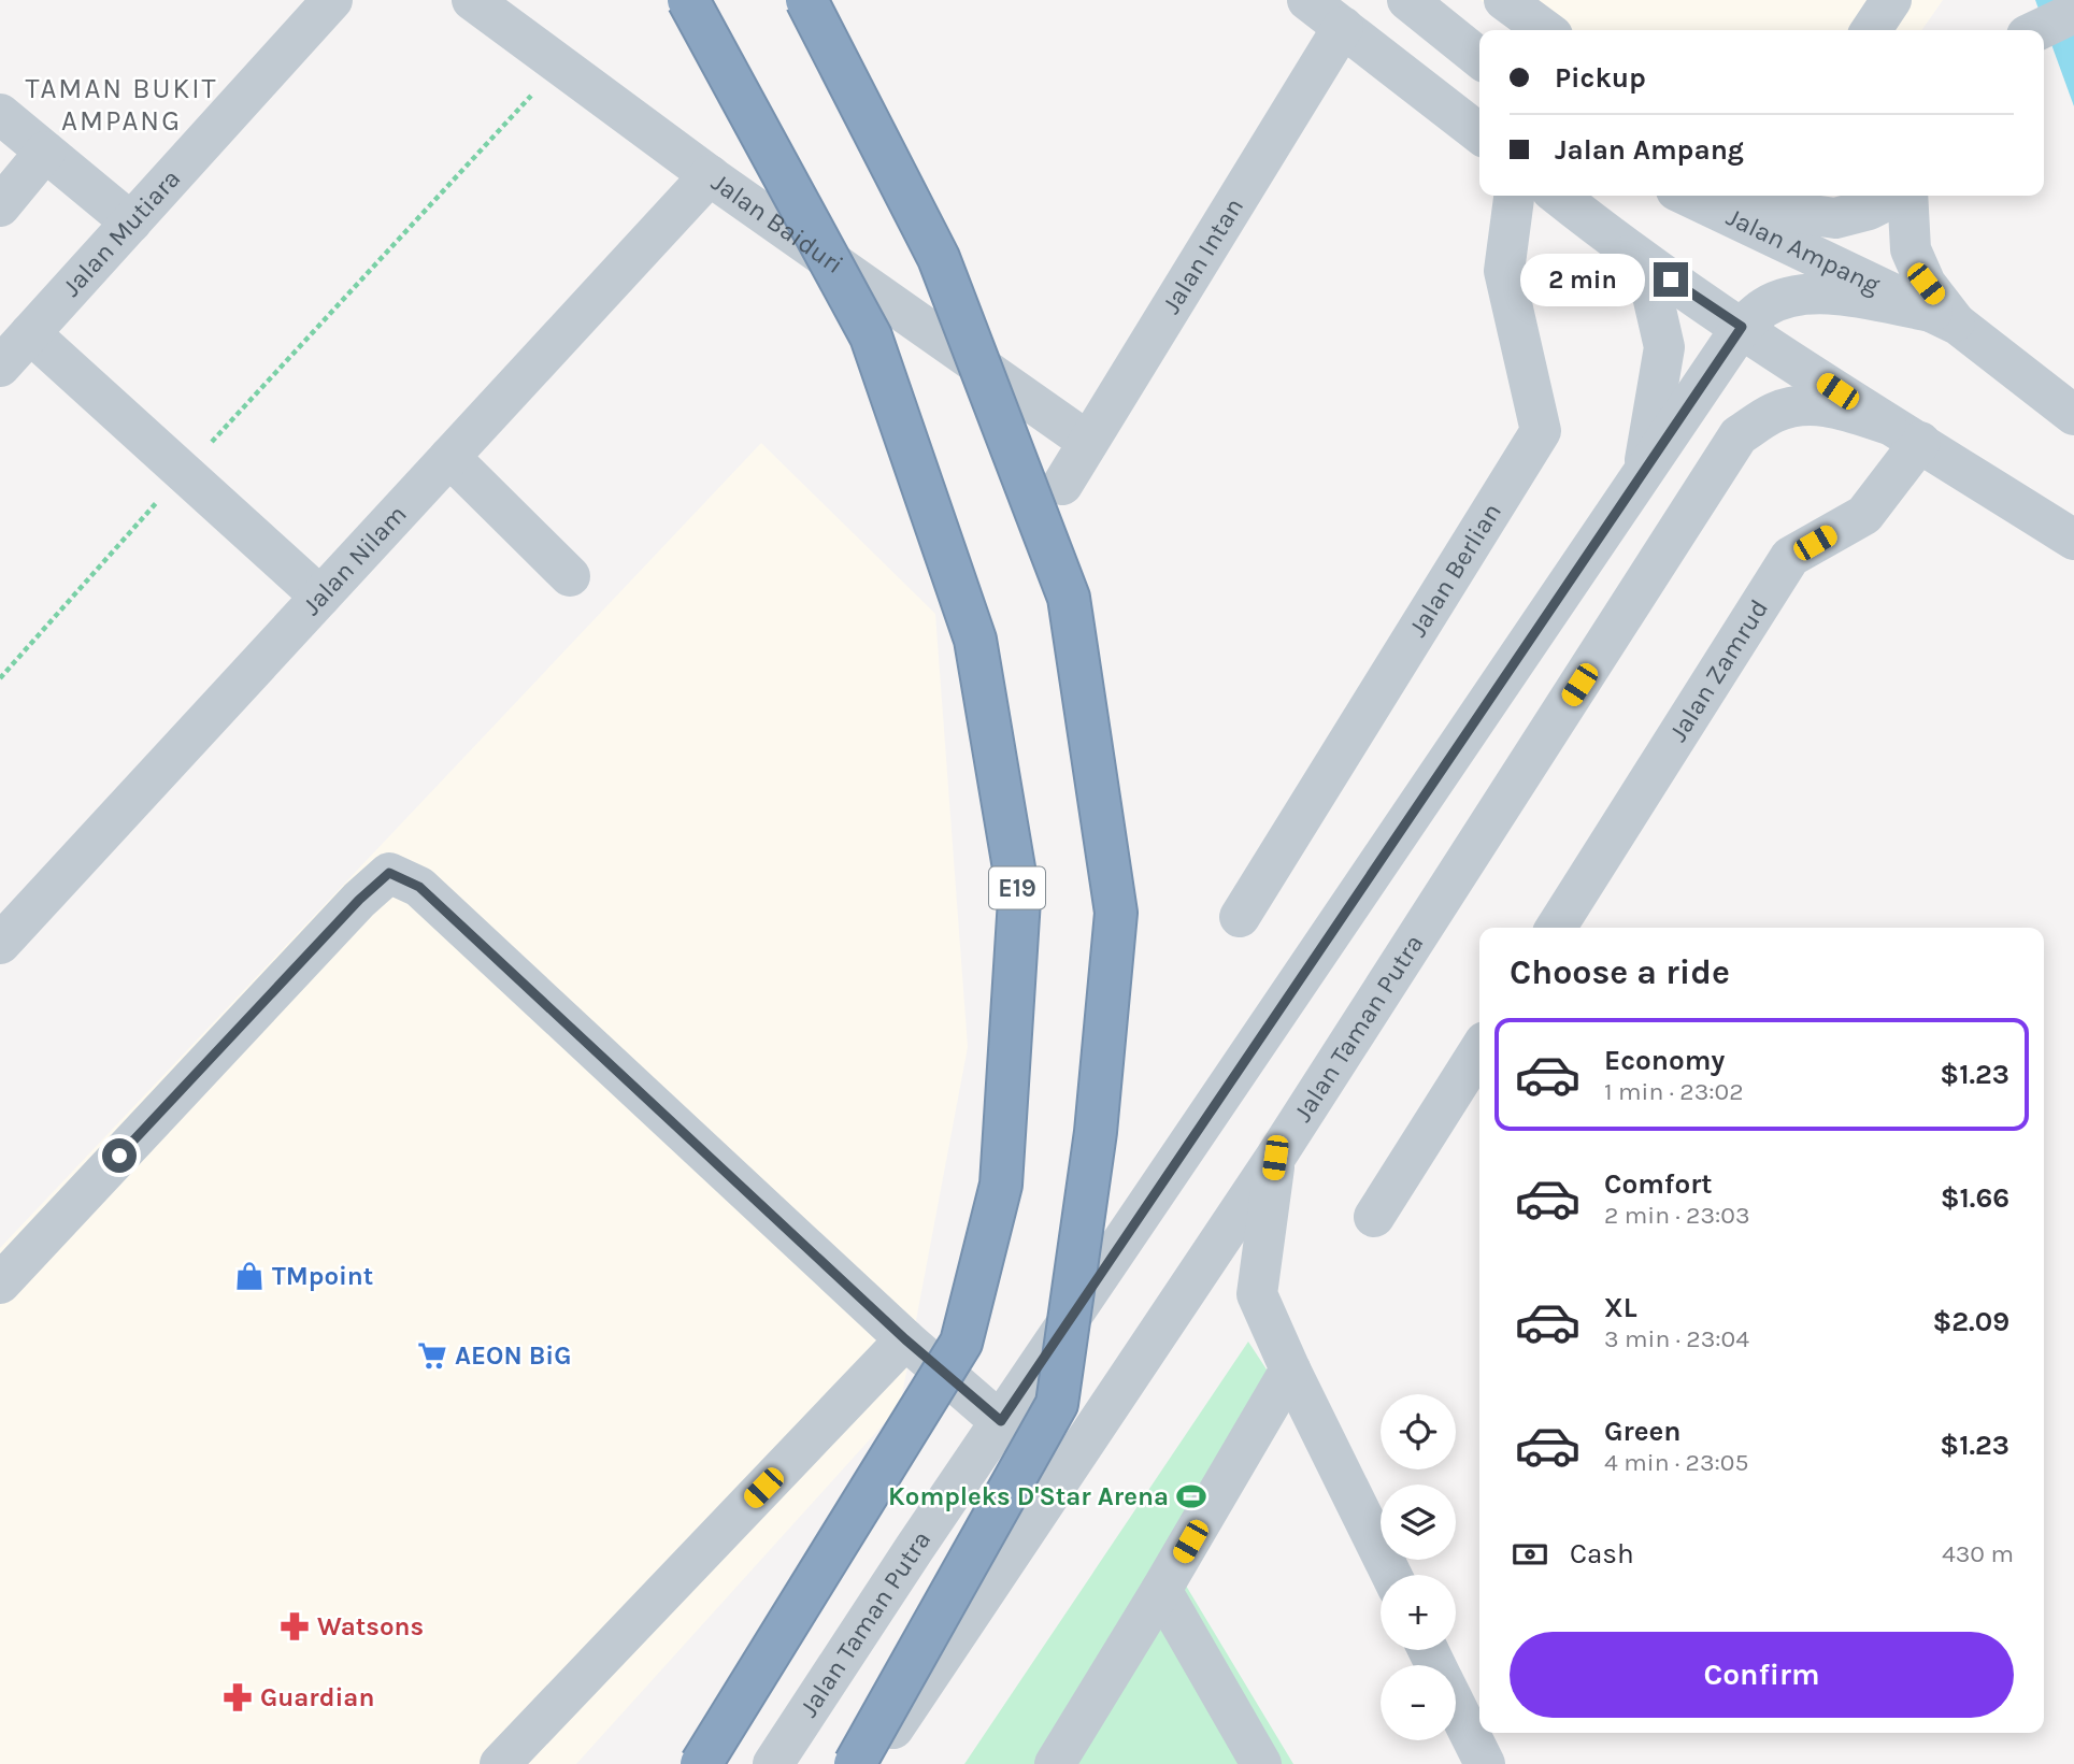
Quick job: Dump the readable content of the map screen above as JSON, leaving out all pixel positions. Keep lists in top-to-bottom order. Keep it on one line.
{"streets":{"highway":["E19"],"street":["Jalan Baiduri","Jalan Mutiara","Jalan Ampang","Jalan Intan","Jalan Nilam","Jalan Berlian","Jalan Zamrud","Jalan Taman Putra"]},"crossings":[["Jalan Baiduri","Jalan Intan"],["Jalan Baiduri","Jalan Nilam"],["Jalan Ampang","Jalan Taman Putra"],["Jalan Zamrud","Jalan Taman Putra"]],"districts":["TAMAN BUKIT AMPANG"],"places":{"shop":["TMpoint"],"supermarket":["AEON BiG"],"sports":["Kompleks D'Star Arena"],"pharmacy":["Watsons","Guardian"]},"page":{"banner":["Pickup","Jalan Ampang"],"bubble":"2 min","heading":"Choose a ride","list":[{"name":"Economy","note":"1 min · 23:02","value":"$1.23"},{"name":"Comfort","note":"2 min · 23:03","value":"$1.66"},{"name":"XL","note":"3 min · 23:04","value":"$2.09"},{"name":"Green","note":"4 min · 23:05","value":"$1.23"}],"map_buttons":["+","−"],"pay":["Cash","430 m"],"buttons":"Confirm"}}
